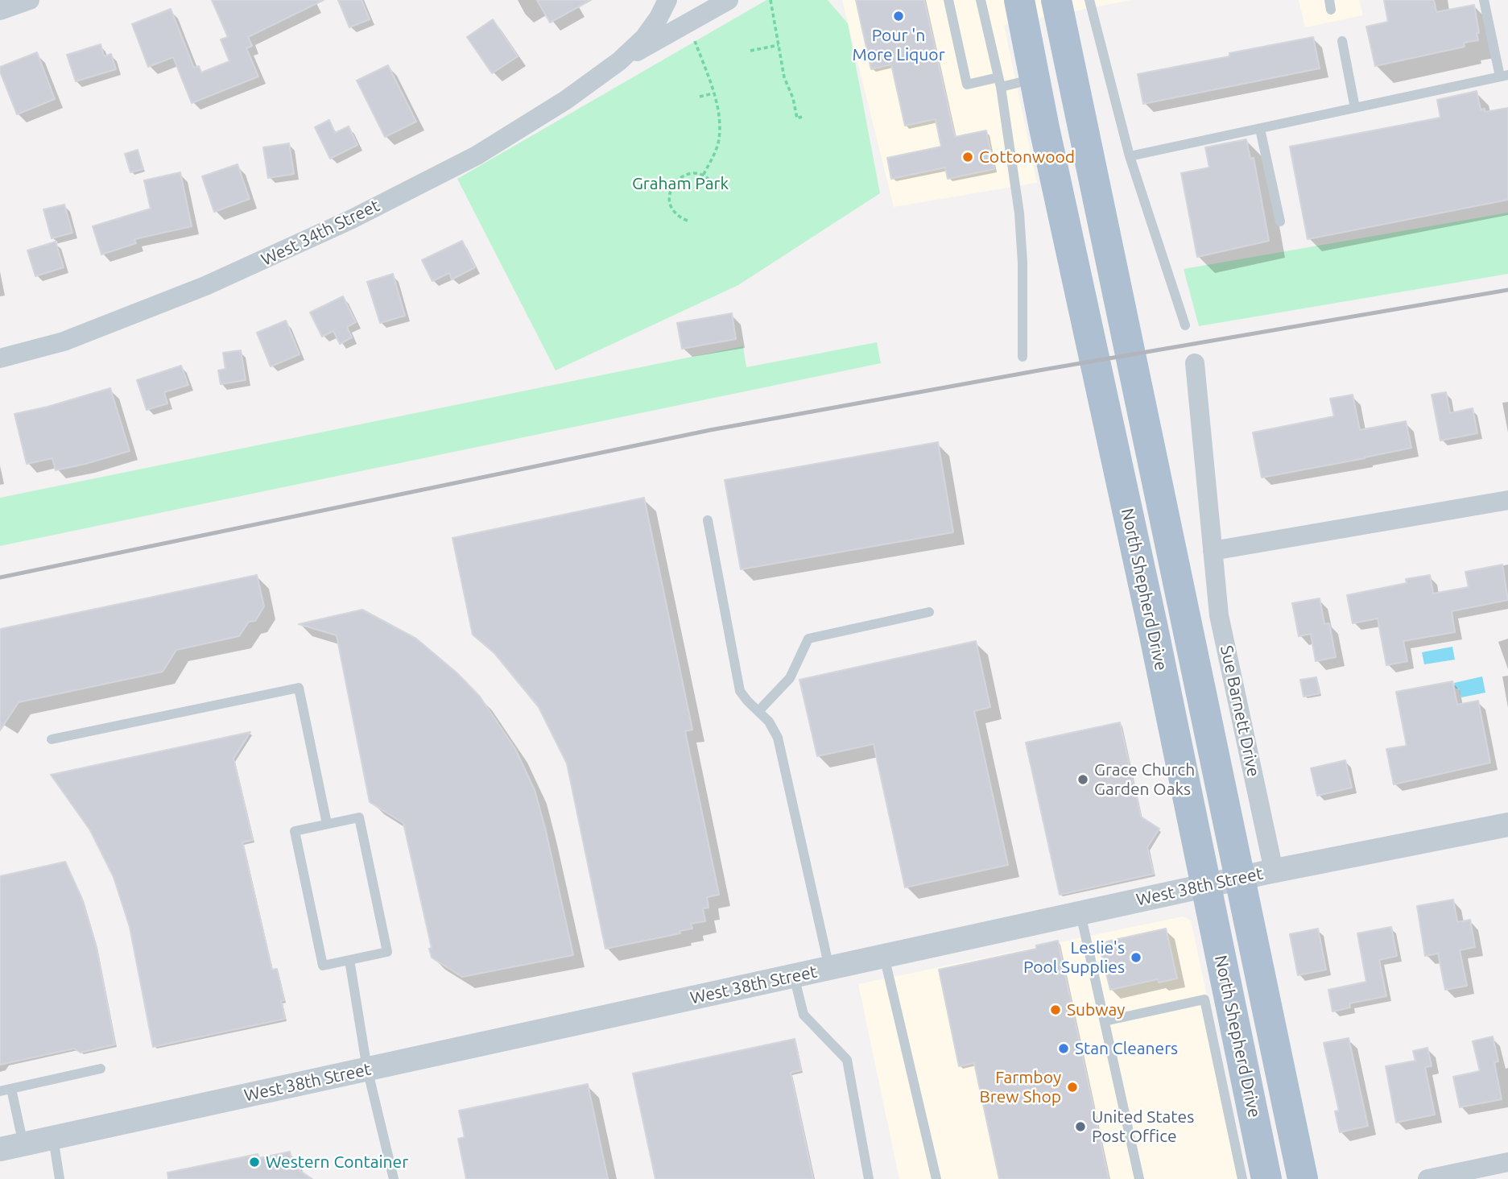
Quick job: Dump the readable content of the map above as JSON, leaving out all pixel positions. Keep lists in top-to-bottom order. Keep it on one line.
{"streets":{"main road":["North Shepherd Drive"],"street":["West 34th Street","Sue Barnett Drive","West 38th Street"]},"crossings":[["North Shepherd Drive","West 38th Street"],["Sue Barnett Drive","West 38th Street"]],"parks":["Graham Park"],"places":["Pour 'n More Liquor","Cottonwood","Grace Church Garden Oaks","Leslie's Pool Supplies","Subway","Stan Cleaners","Farmboy Brew Shop","United States Post Office","Western Container"]}
